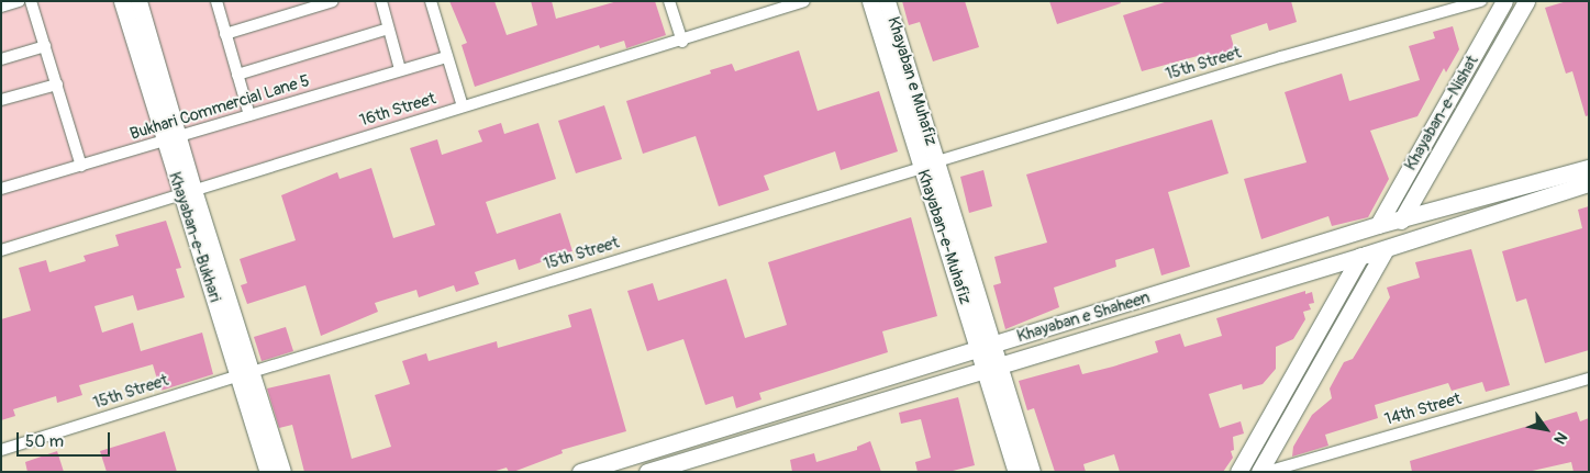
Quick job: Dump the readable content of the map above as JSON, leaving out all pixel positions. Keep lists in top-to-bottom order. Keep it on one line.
{"streets":{"street":["15th Street","Khayaban e Muhafiz","Bukhari Commercial Lane 5","16th Street","Khayaban-e-Nishat","Khayaban-e-Bukhari","Khayaban-e-Muhafiz","Khayaban e Shaheen","14th Street"]},"crossings":[["15th Street","Khayaban e Muhafiz"],["15th Street","Khayaban-e-Bukhari"],["15th Street","Khayaban-e-Muhafiz"],["Khayaban e Muhafiz","Khayaban-e-Muhafiz"],["Bukhari Commercial Lane 5","Khayaban-e-Bukhari"],["16th Street","Khayaban-e-Bukhari"],["Khayaban-e-Nishat","Khayaban e Shaheen"],["Khayaban-e-Muhafiz","Khayaban e Shaheen"]],"scale_bar":"50 m","north":"bottom right"}
